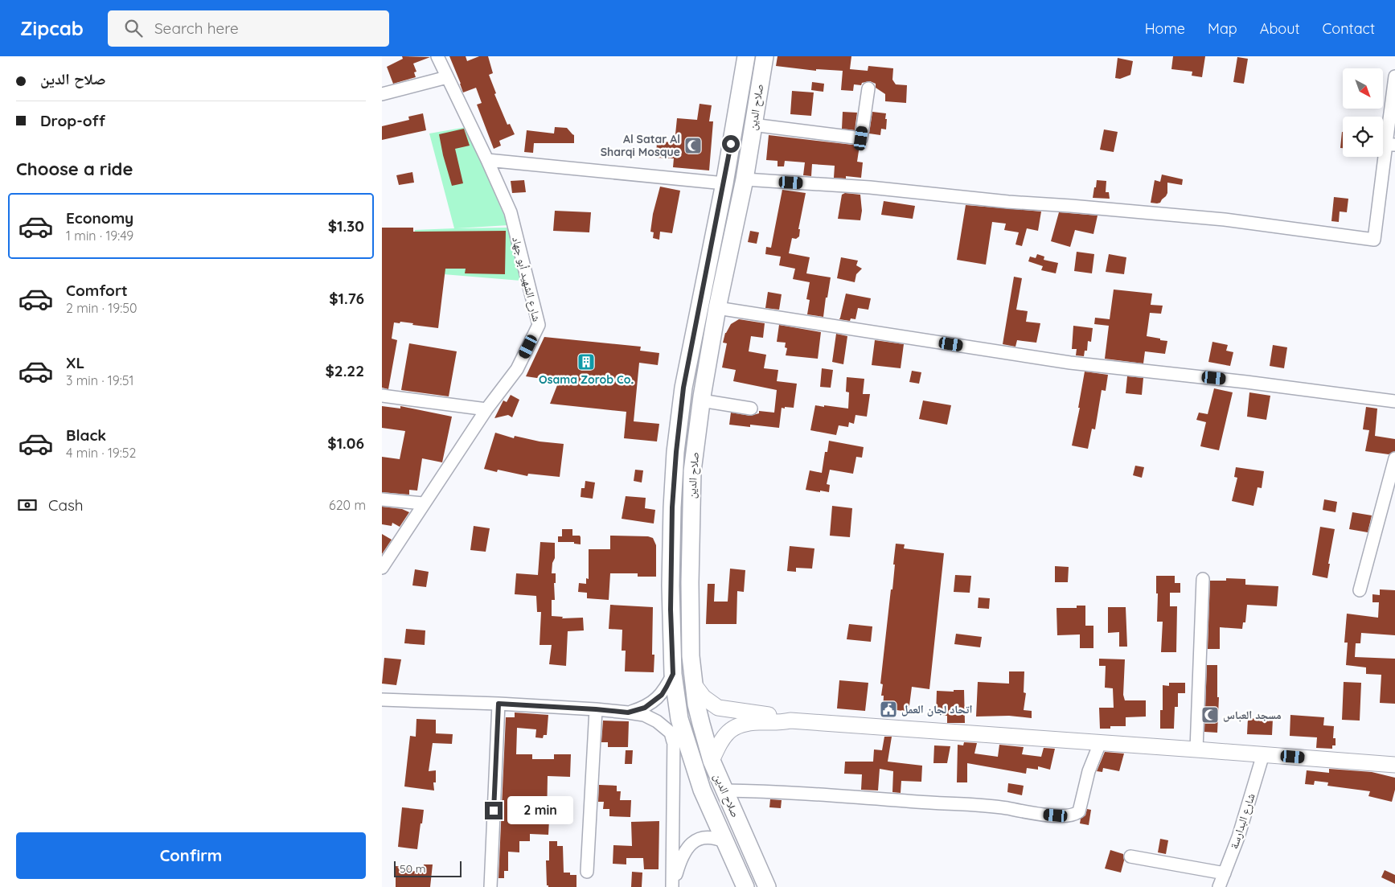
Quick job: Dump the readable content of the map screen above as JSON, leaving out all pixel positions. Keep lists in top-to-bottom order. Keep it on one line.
{"streets":{"highway":["صلاح الدين"],"street":["شارع الشهيد أبو جهاد","شارع البدارسة"]},"places":{"mosque":["Al Satar Al Sharqi Mosque","مسجد العباس"],"building":["Osama Zorob Co."],"public building":["اتحاد لجان العمل"]},"scale_bar":"50 m","north":"bottom right","page":{"header":"Zipcab","search":"Search here","nav":["Home","Map","About","Contact"],"banner":["صلاح الدين","Drop-off"],"heading":"Choose a ride","list":[{"name":"Economy","note":"1 min · 19:49","value":"$1.30"},{"name":"Comfort","note":"2 min · 19:50","value":"$1.76"},{"name":"XL","note":"3 min · 19:51","value":"$2.22"},{"name":"Black","note":"4 min · 19:52","value":"$1.06"}],"pay":["Cash","620 m"],"bubble":"2 min","buttons":"Confirm","scale":"50 m"}}
